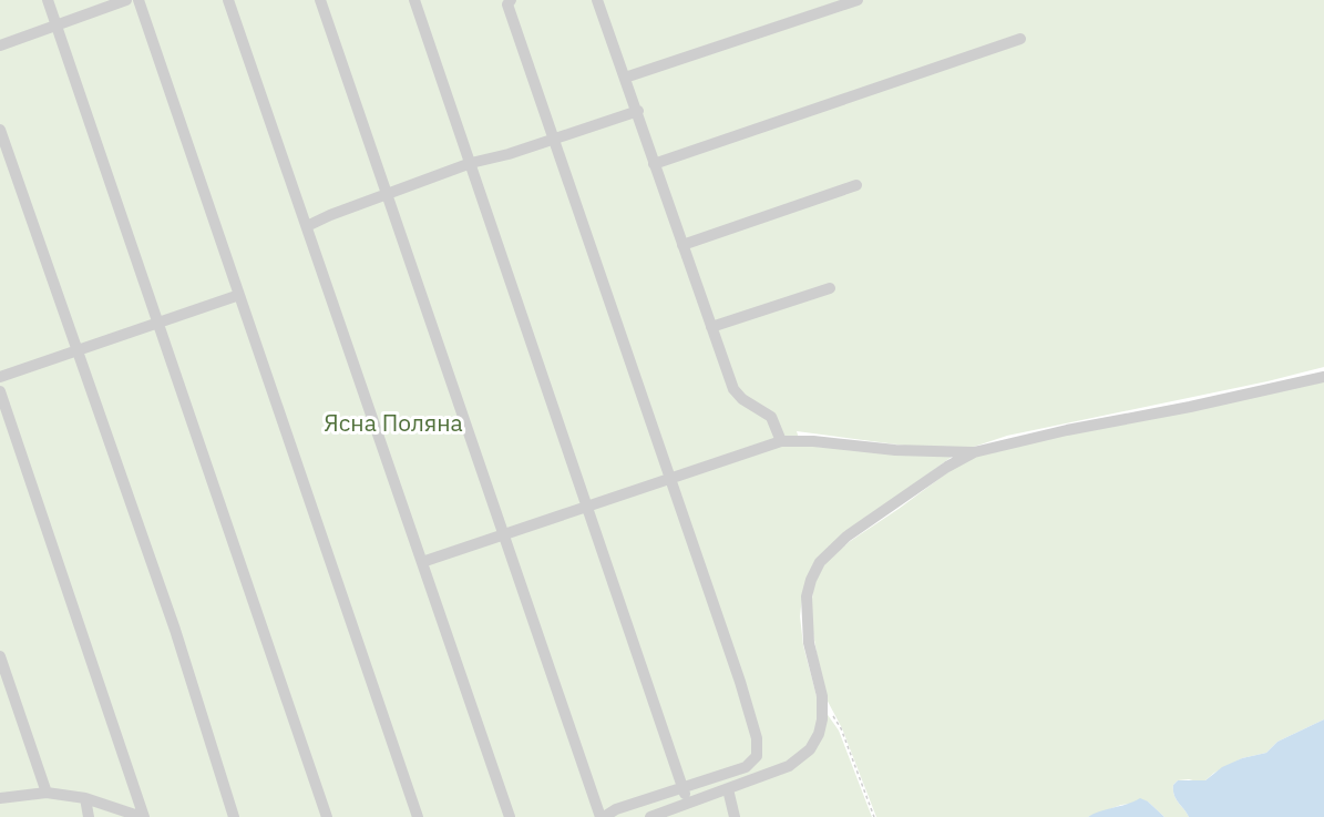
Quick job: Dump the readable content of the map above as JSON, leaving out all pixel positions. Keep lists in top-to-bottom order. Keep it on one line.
{"parks":["Ясна Поляна"]}
